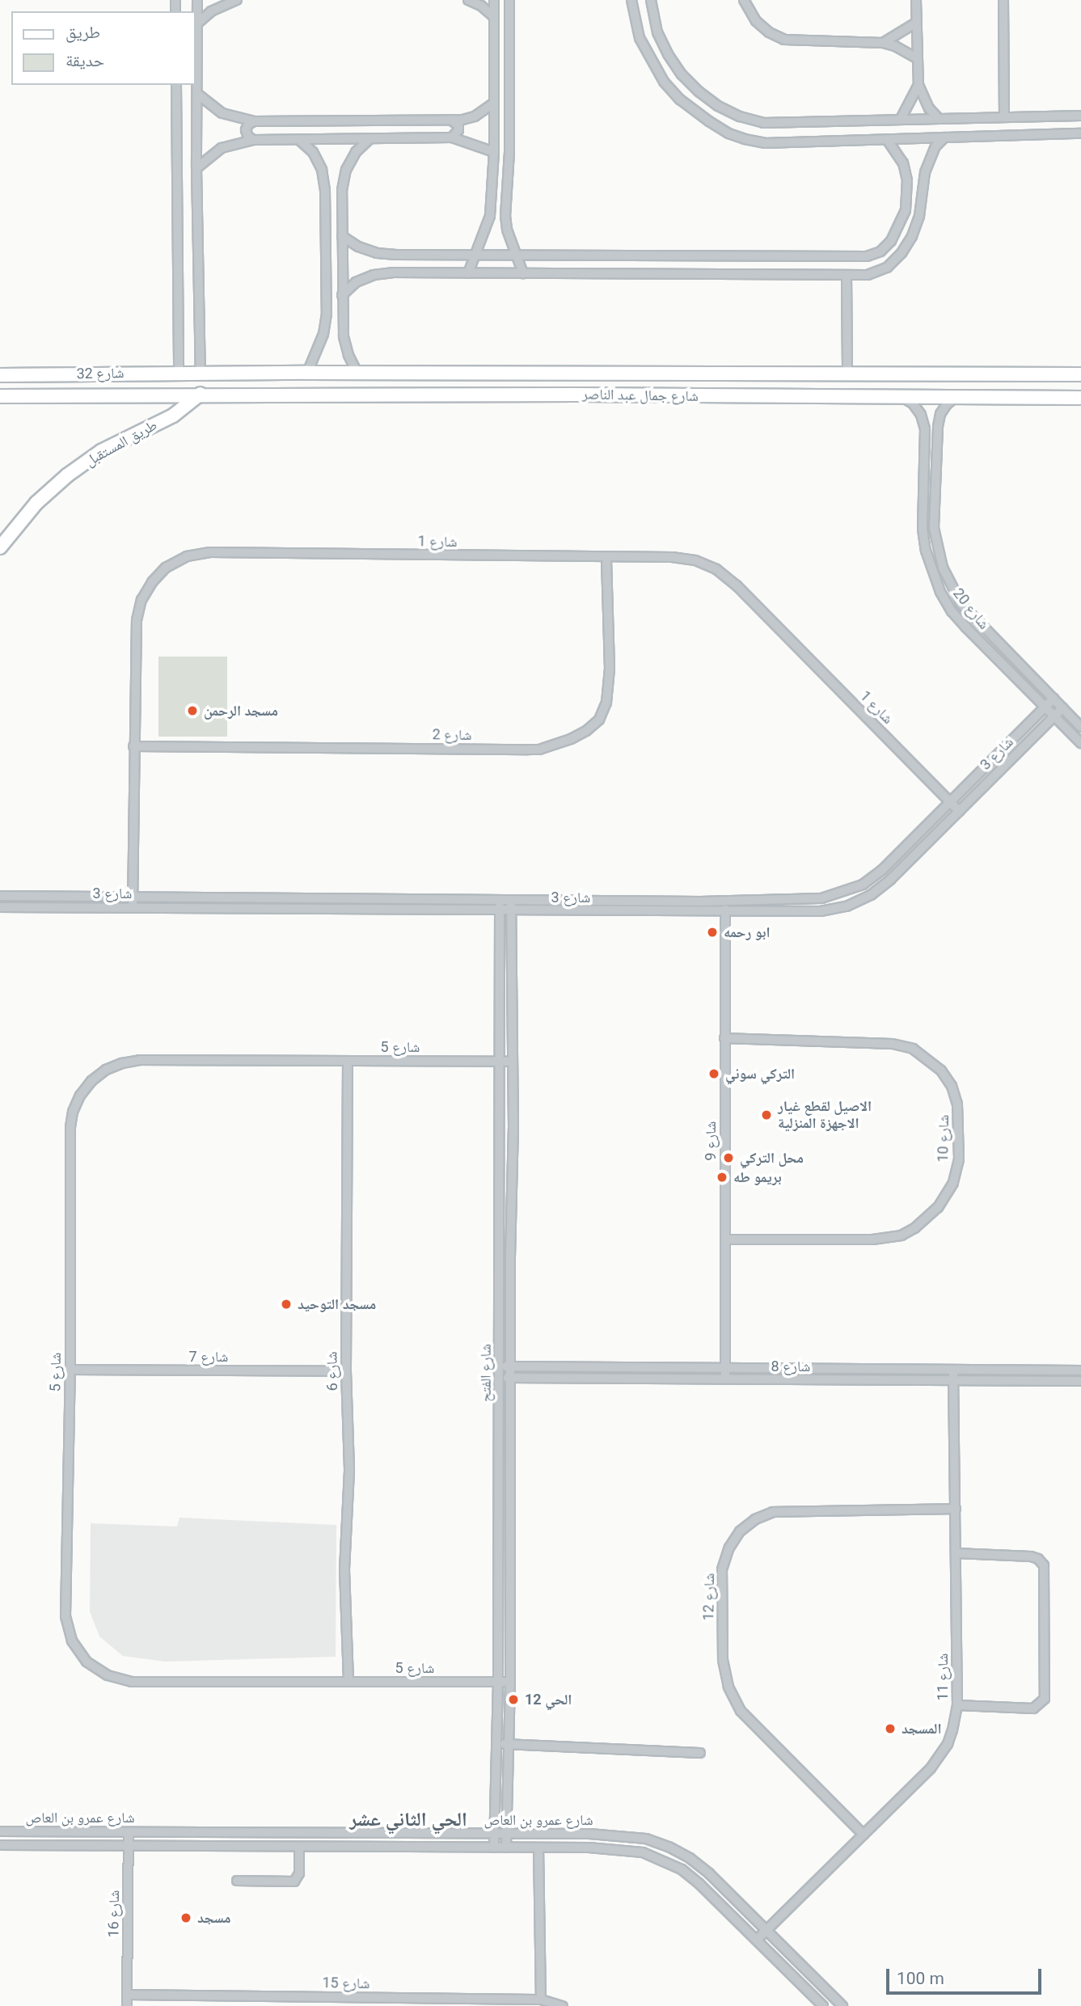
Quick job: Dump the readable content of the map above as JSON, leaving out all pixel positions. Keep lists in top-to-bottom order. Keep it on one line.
{"streets":{"main road":["شارع 32","شارع جمال عبد الناصر","طريق المستقبل"],"street":["شارع 1","شارع 20","شارع 2","شارع 3","شارع 5","شارع 10","شارع 9","شارع 7","شارع 8","شارع 6","شارع الفتح","شارع 12","شارع 11","شارع عمرو بن العاص","شارع 16","شارع 15"]},"crossings":[["شارع 32","شارع جمال عبد الناصر"],["شارع 32","طريق المستقبل"],["شارع جمال عبد الناصر","طريق المستقبل"],["شارع جمال عبد الناصر","شارع 20"],["شارع 1","شارع 2"],["شارع 1","شارع 3"],["شارع 20","شارع 3"],["شارع 3","شارع 9"],["شارع 3","شارع الفتح"],["شارع 5","شارع 7"],["شارع 5","شارع 6"],["شارع 5","شارع الفتح"],["شارع 10","شارع 9"],["شارع 9","شارع 8"],["شارع 7","شارع 6"],["شارع 8","شارع الفتح"],["شارع 8","شارع 11"],["شارع الفتح","شارع عمرو بن العاص"],["شارع 12","شارع 11"],["شارع 11","شارع عمرو بن العاص"],["شارع عمرو بن العاص","شارع 16"],["شارع 16","شارع 15"]],"districts":["الحي الثاني عشر"],"places":["مسجد الرحمن","ابو رحمه","التركي سوني","الاصيل لقطع غيار الاجهزة المنزلية","محل التركي","بريمو طه","مسجد التوحيد","الحي 12","المسجد","مسجد"],"legend":["طريق","حديقة"],"scale_bar":"100 m"}
